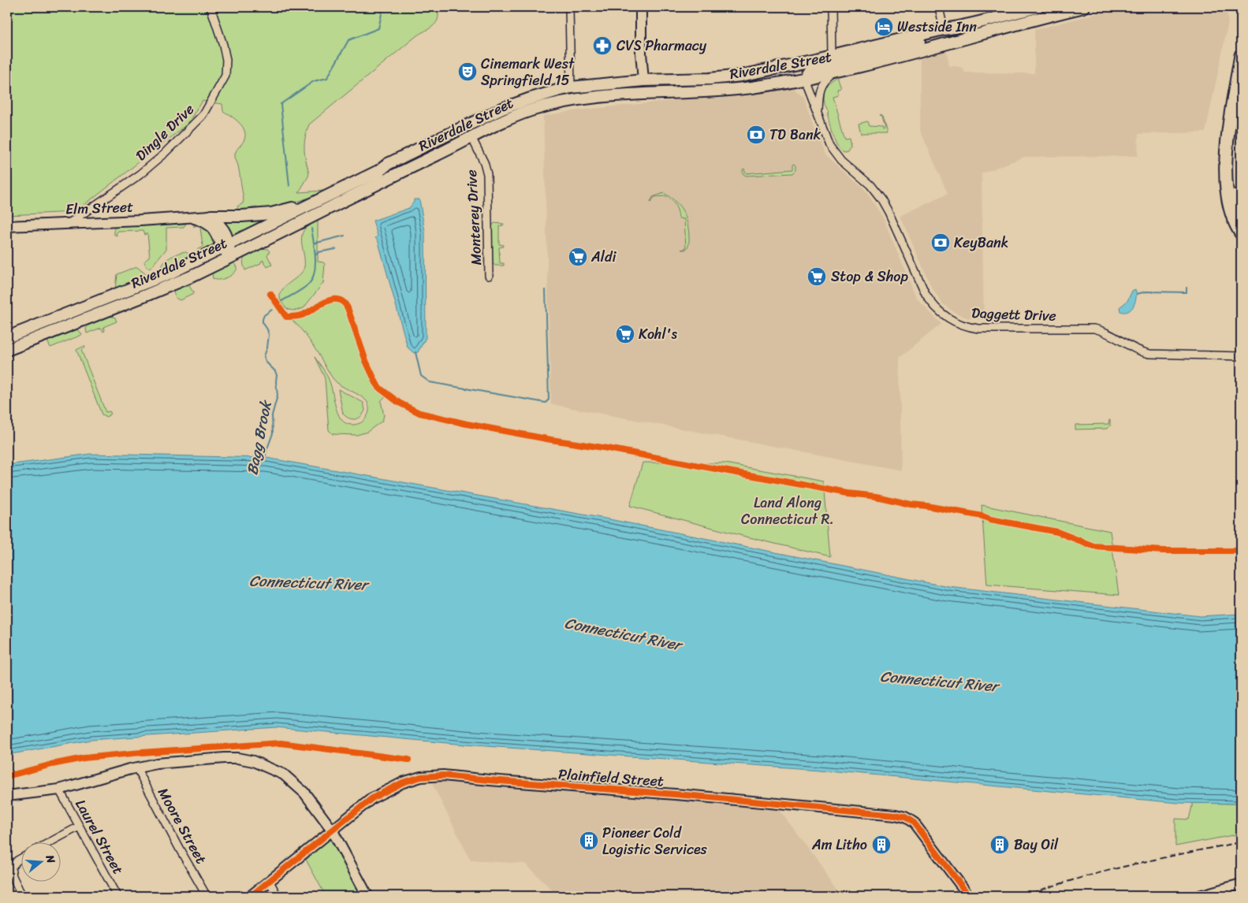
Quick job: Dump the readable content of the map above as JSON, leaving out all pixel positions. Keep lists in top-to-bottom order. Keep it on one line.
{"streets":{"main road":["Riverdale Street"],"street":["Dingle Drive","Elm Street","Monterey Drive","Daggett Drive","Plainfield Street","Moore Street","Laurel Street"]},"crossings":[["Riverdale Street","Elm Street"],["Riverdale Street","Monterey Drive"],["Riverdale Street","Daggett Drive"],["Dingle Drive","Elm Street"]],"water":["Bagg Brook","Connecticut River"],"parks":["Land Along Connecticut R."],"places":{"hotel":["Westside Inn"],"pharmacy":["CVS Pharmacy"],"theatre":["Cinemark West Springfield 15"],"bank":["TD Bank","KeyBank"],"supermarket":["Aldi","Stop & Shop","Kohl's"],"building":["Pioneer Cold Logistic Services","Am Litho","Bay Oil"]},"north":"right"}
